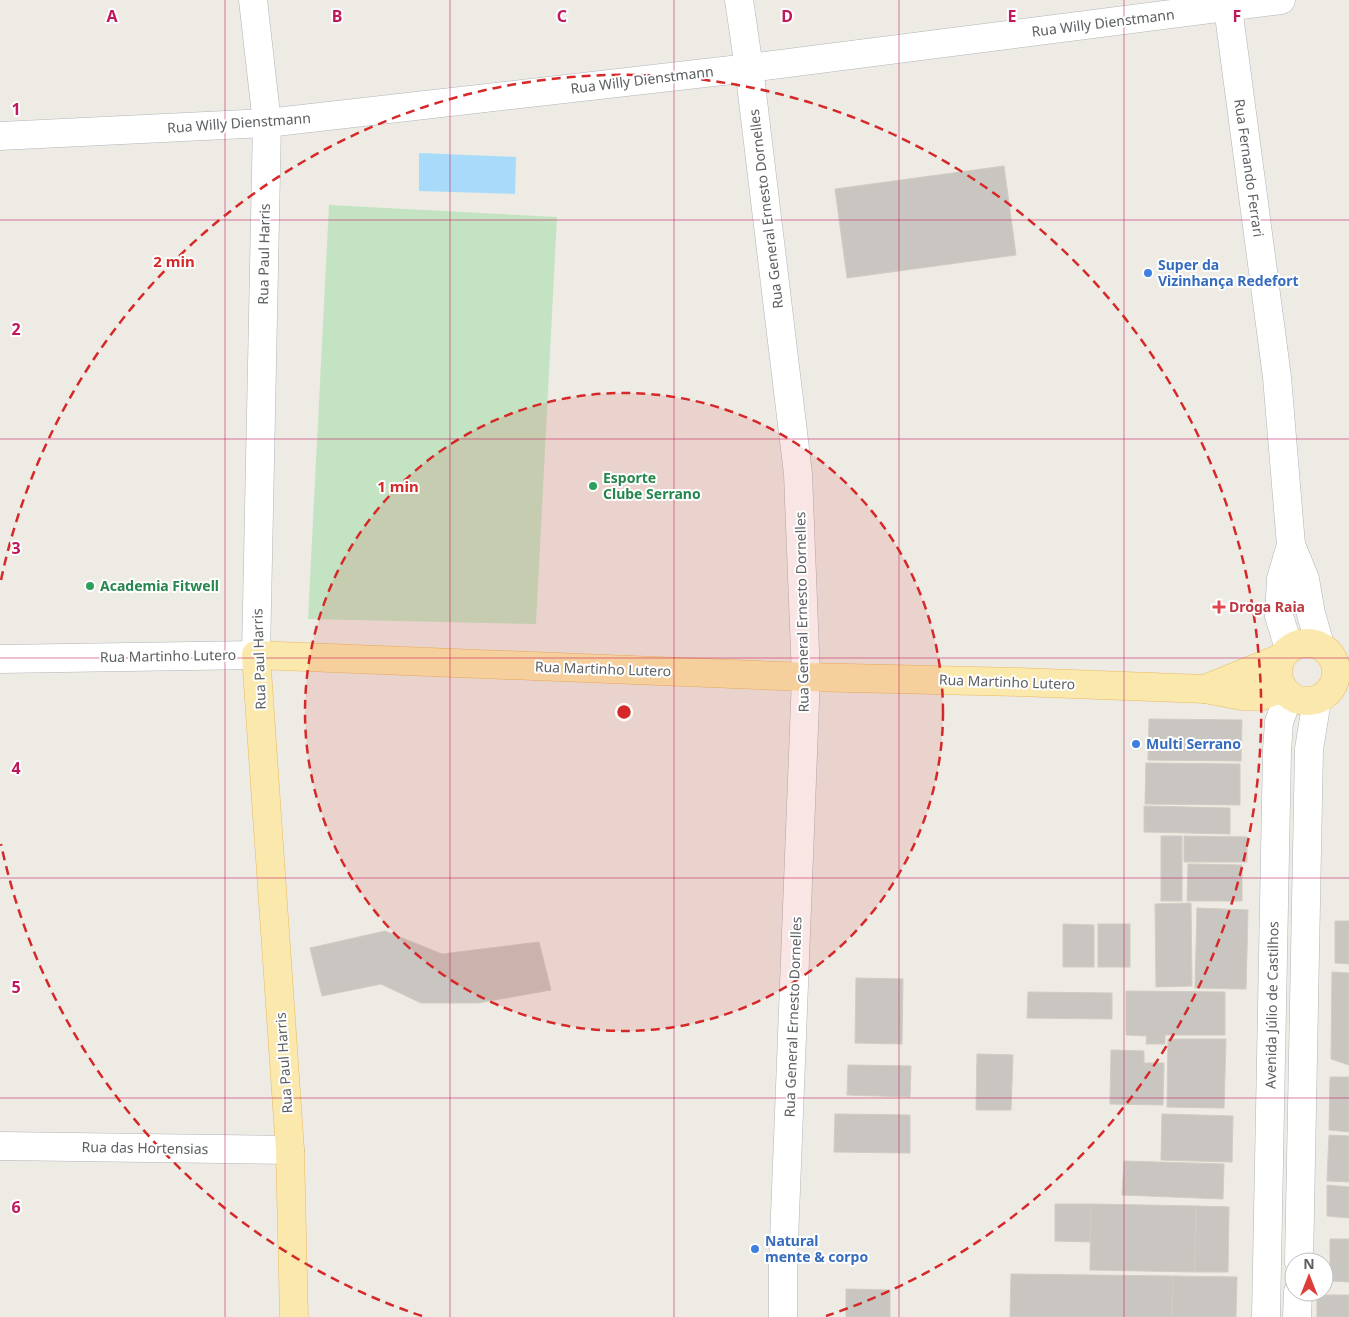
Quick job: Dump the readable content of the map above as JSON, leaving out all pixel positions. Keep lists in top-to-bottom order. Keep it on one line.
{"streets":{"main road":["Rua Paul Harris","Rua Martinho Lutero"],"street":["Rua Willy Dienstmann","Rua Fernando Ferrari","Rua General Ernesto Dornelles","Avenida Júlio de Castilhos","Rua das Hortensias"]},"crossings":[["Rua Willy Dienstmann","Rua Fernando Ferrari"],["Rua Willy Dienstmann","Rua General Ernesto Dornelles"],["Rua Willy Dienstmann","Rua Paul Harris"],["Rua Fernando Ferrari","Rua Martinho Lutero"],["Rua Fernando Ferrari","Avenida Júlio de Castilhos"],["Rua General Ernesto Dornelles","Rua Martinho Lutero"],["Rua Paul Harris","Rua Martinho Lutero"],["Rua Paul Harris","Rua das Hortensias"],["Rua Martinho Lutero","Avenida Júlio de Castilhos"]],"places":{"other":["Super da Vizinhança Redefort","Esporte Clube Serrano","Academia Fitwell","Multi Serrano","Natural mente & corpo"],"health":["Droga Raia"]},"north":"top","grid":{"columns":["A","B","C","D","E","F"],"rows":["1","2","3","4","5","6"]},"rings":["2 min","1 min"]}
